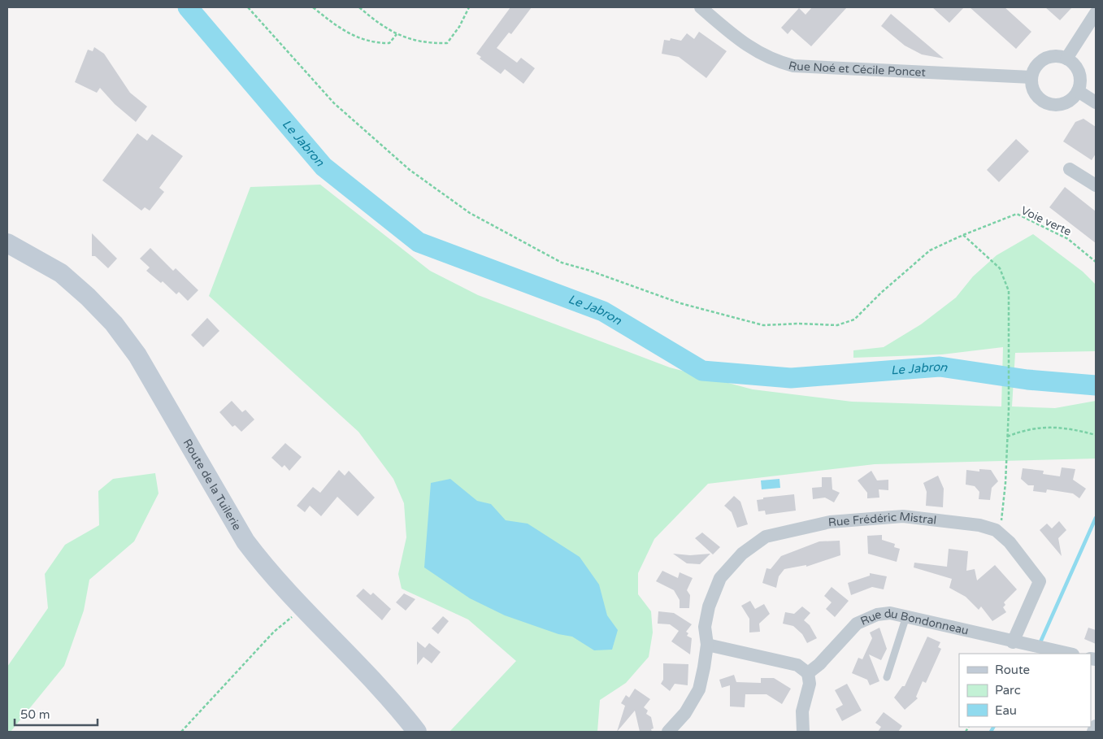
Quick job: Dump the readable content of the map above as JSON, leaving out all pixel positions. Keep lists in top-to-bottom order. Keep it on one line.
{"streets":{"main road":["Route de la Tuilerie"],"street":["Rue Noé et Cécile Poncet","Rue Frédéric Mistral","Rue du Bondonneau"],"path":["Voie verte"]},"crossings":[["Rue Frédéric Mistral","Rue du Bondonneau"]],"water":["Le Jabron"],"legend":["Route","Parc","Eau"],"scale_bar":"50 m"}
